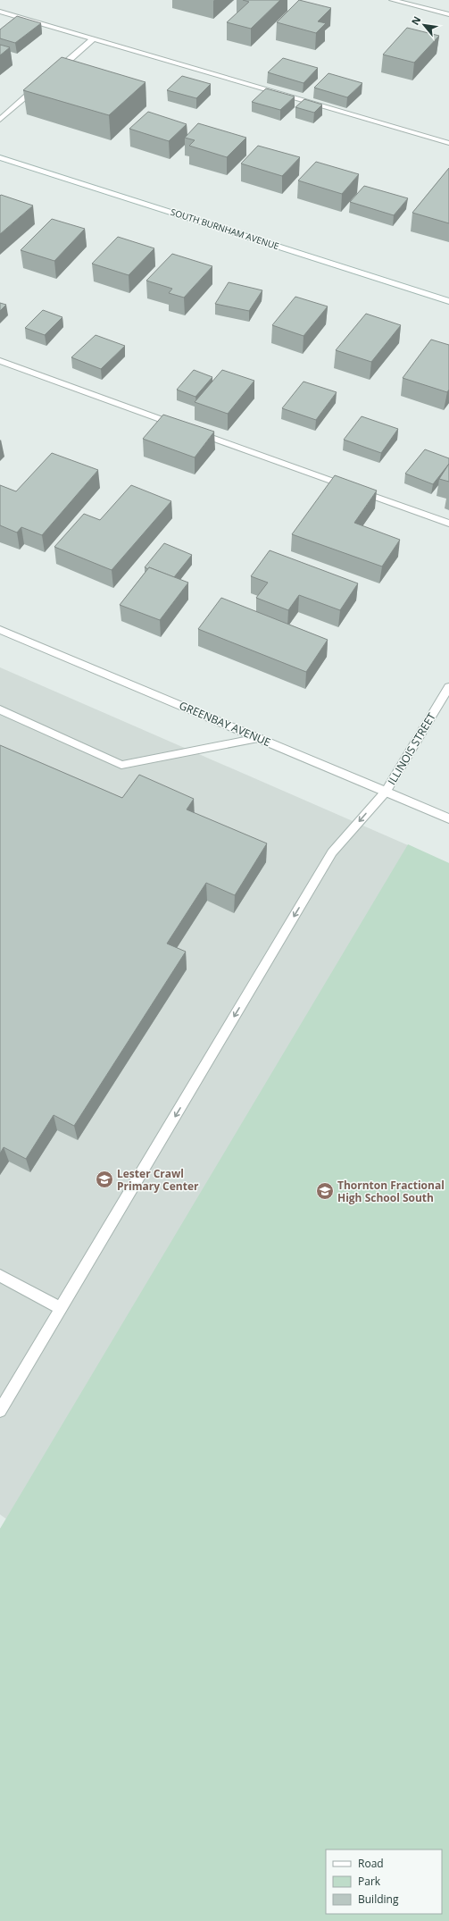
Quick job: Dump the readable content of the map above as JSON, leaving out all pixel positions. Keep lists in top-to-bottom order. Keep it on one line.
{"streets":{"street":["SOUTH BURNHAM AVENUE","GREENBAY AVENUE","ILLINOIS STREET"]},"crossings":[["GREENBAY AVENUE","ILLINOIS STREET"]],"one_way":["ILLINOIS STREET"],"places":{"school or university":["Lester Crawl Primary Center","Thornton Fractional High School South"]},"legend":["Road","Park","Building"],"north":"top left"}
